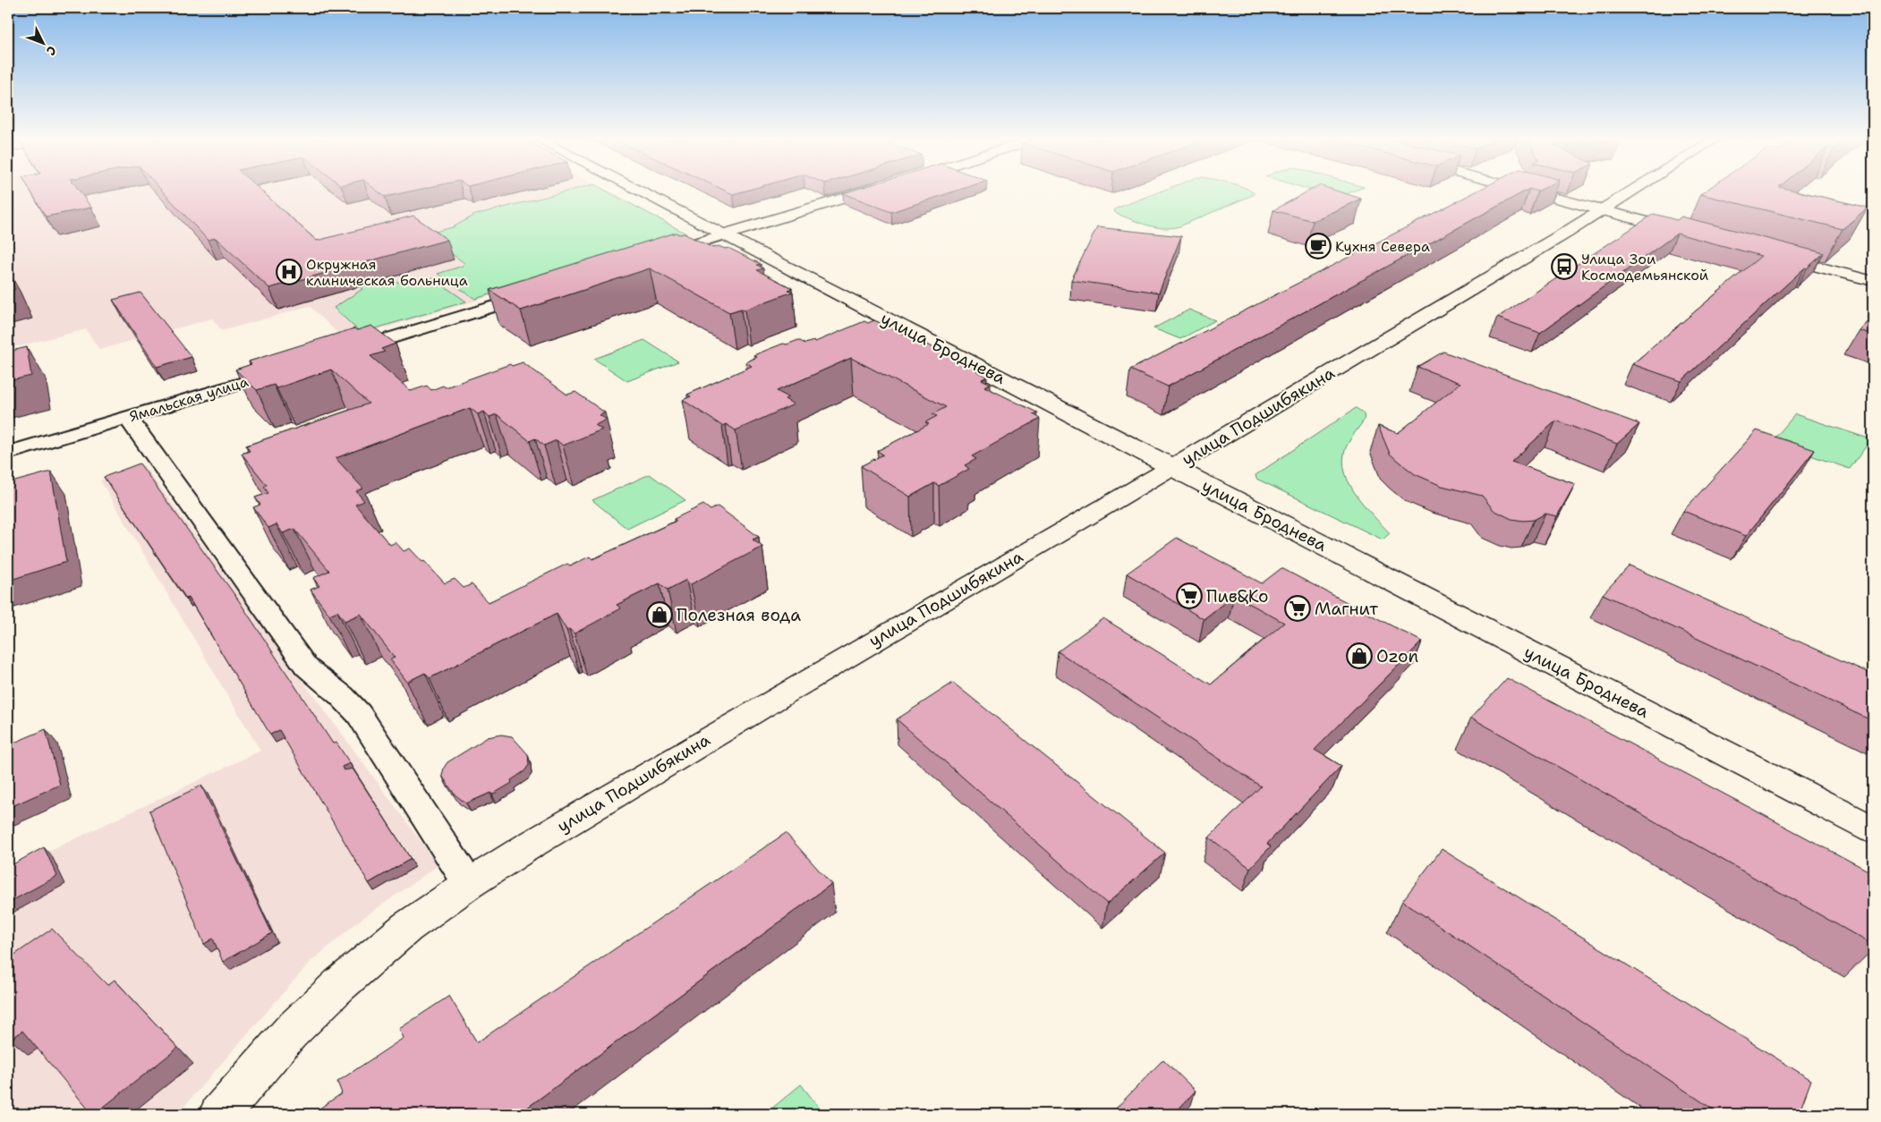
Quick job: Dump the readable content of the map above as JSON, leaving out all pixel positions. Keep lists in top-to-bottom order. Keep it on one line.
{"streets":{"main road":["улица Броднева","улица Подшибякина"],"street":["Ямальская улица"]},"crossings":[["улица Броднева","улица Подшибякина"]],"places":{"cafe":["Кухня Севера"],"bus stop":["Улица Зои Космодемьянской"],"hospital":["Окружная клиническая больница"],"supermarket":["Пив&Ко","Магнит"],"shop":["Полезная вода","Ozon"]},"north":"bottom right"}
